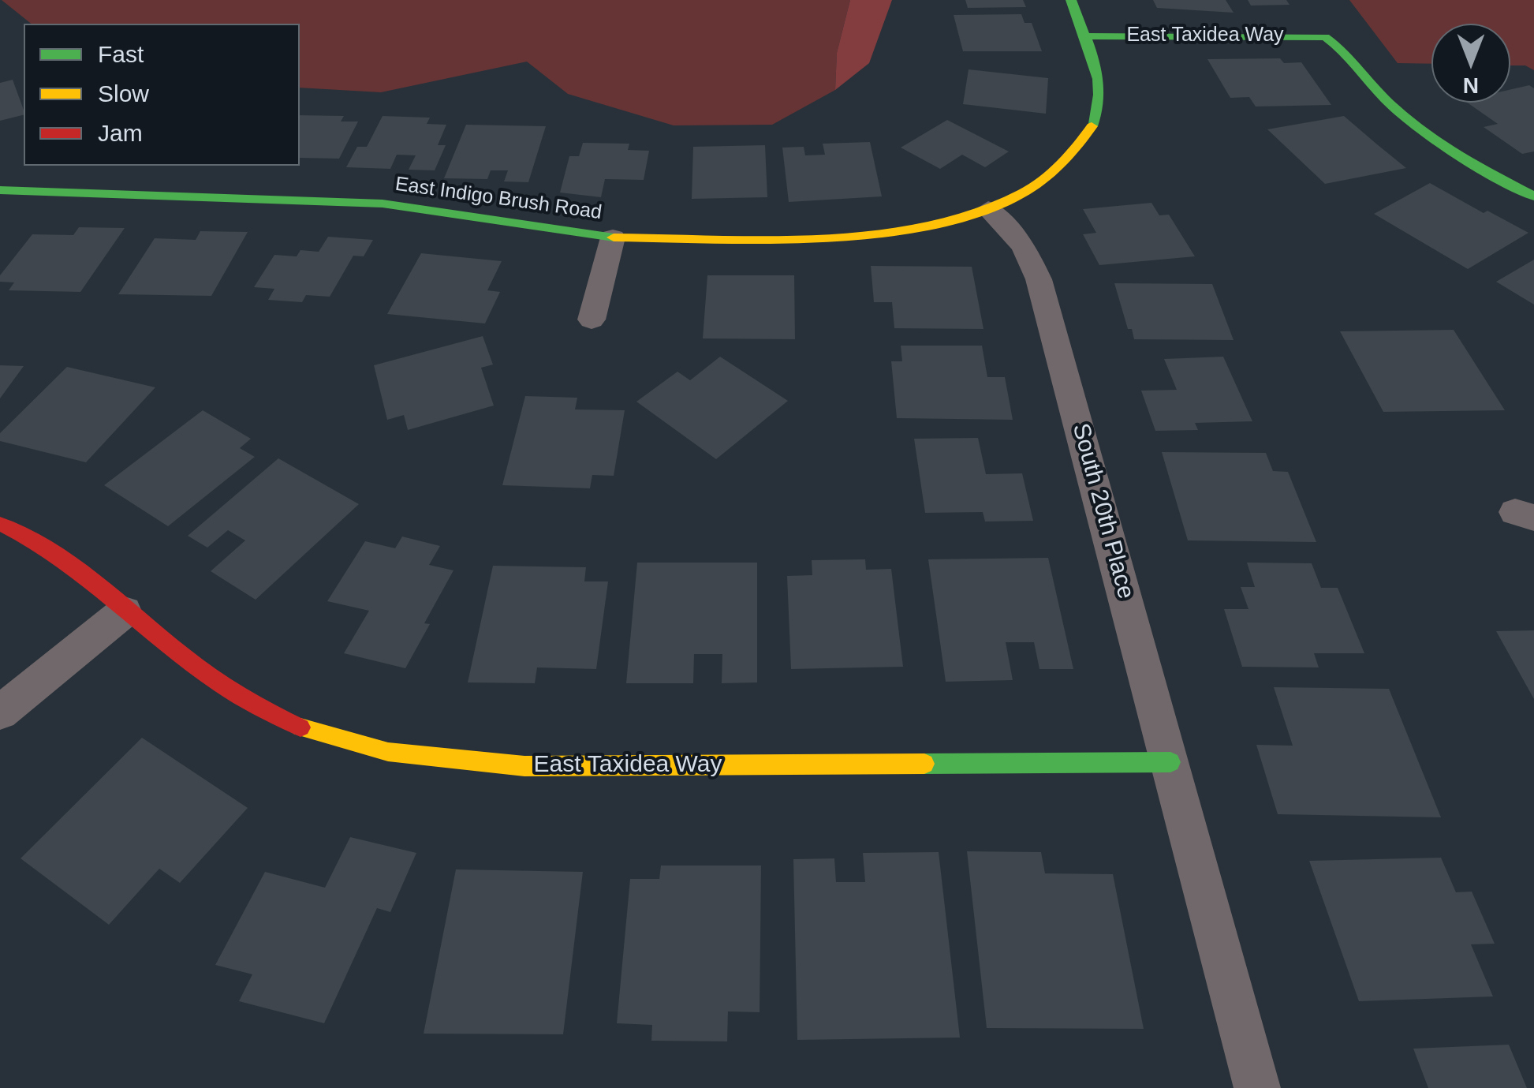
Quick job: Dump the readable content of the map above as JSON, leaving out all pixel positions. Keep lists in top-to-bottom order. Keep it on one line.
{"streets":{"street":["East Taxidea Way","East Indigo Brush Road","South 20th Place"]},"crossings":[["East Taxidea Way","South 20th Place"],["East Indigo Brush Road","South 20th Place"]],"legend":["Fast","Slow","Jam"],"north":"bottom"}
